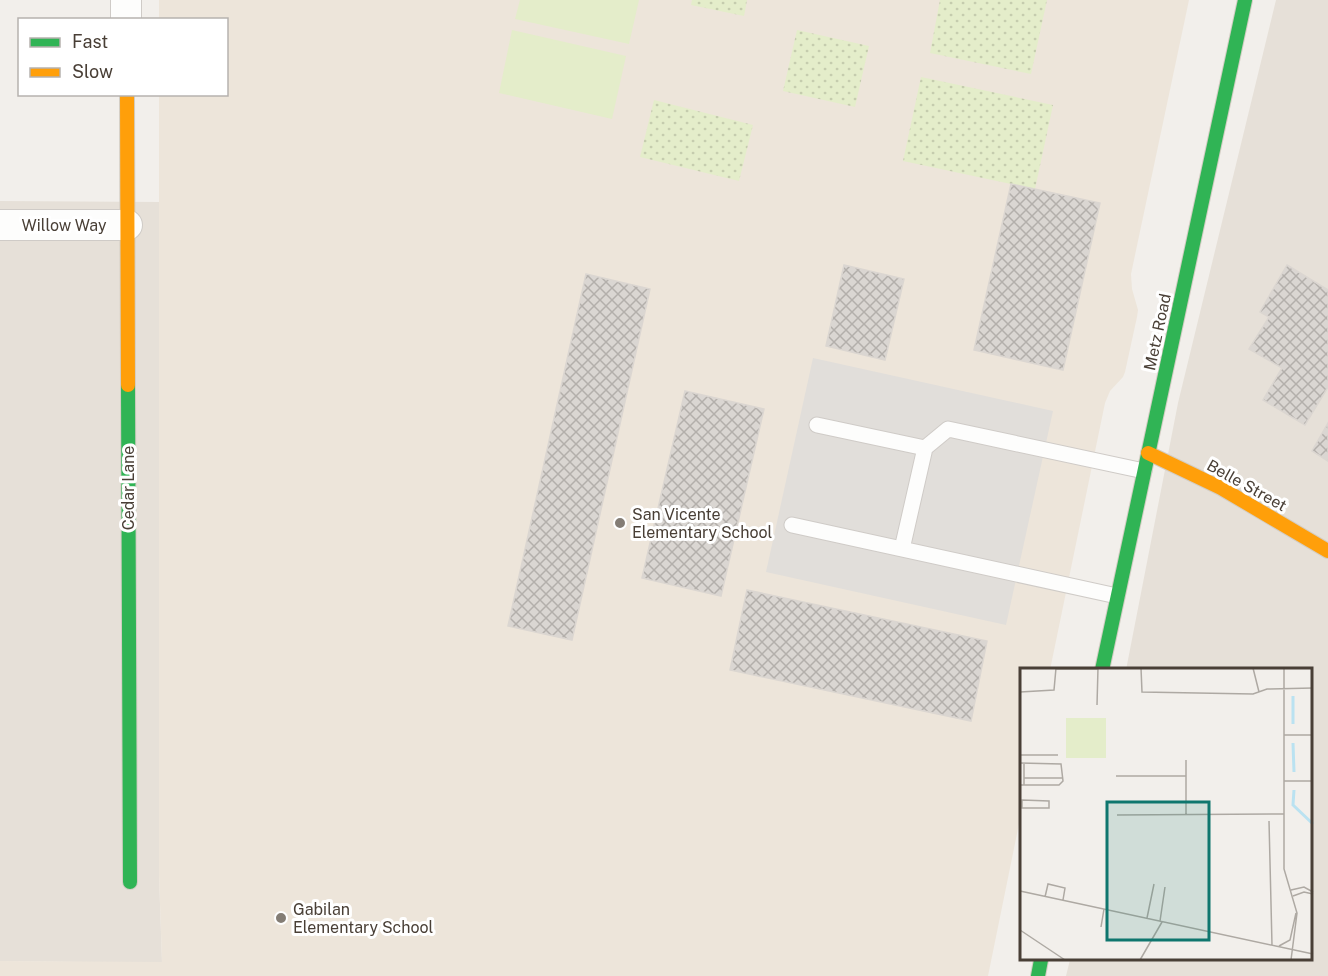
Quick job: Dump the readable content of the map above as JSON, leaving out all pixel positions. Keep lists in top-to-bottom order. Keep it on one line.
{"streets":{"street":["Willow Way","Metz Road","Belle Street","Cedar Lane"]},"crossings":[["Willow Way","Cedar Lane"],["Metz Road","Belle Street"]],"places":["San Vicente Elementary School","Gabilan Elementary School"],"legend":["Fast","Slow"]}
